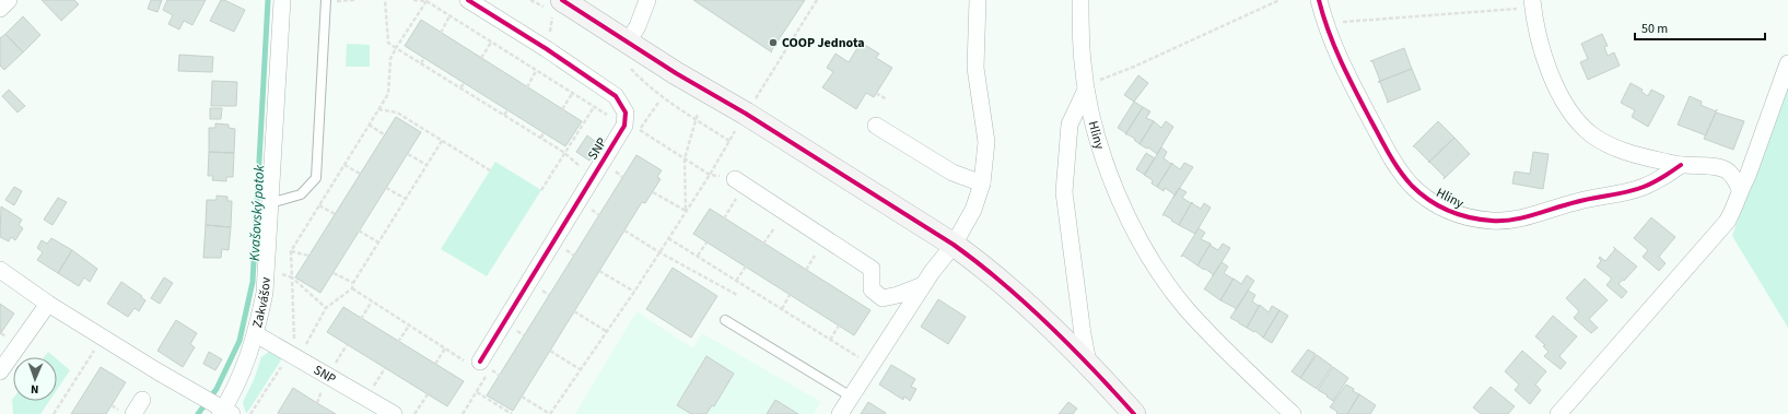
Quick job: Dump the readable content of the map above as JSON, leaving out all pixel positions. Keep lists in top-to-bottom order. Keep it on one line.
{"streets":{"street":["Hliny","SNP","Zakvášov"]},"crossings":[["SNP","Zakvášov"]],"water":["Kvašovský potok"],"places":["COOP Jednota"],"scale_bar":"50 m","north":"bottom"}
